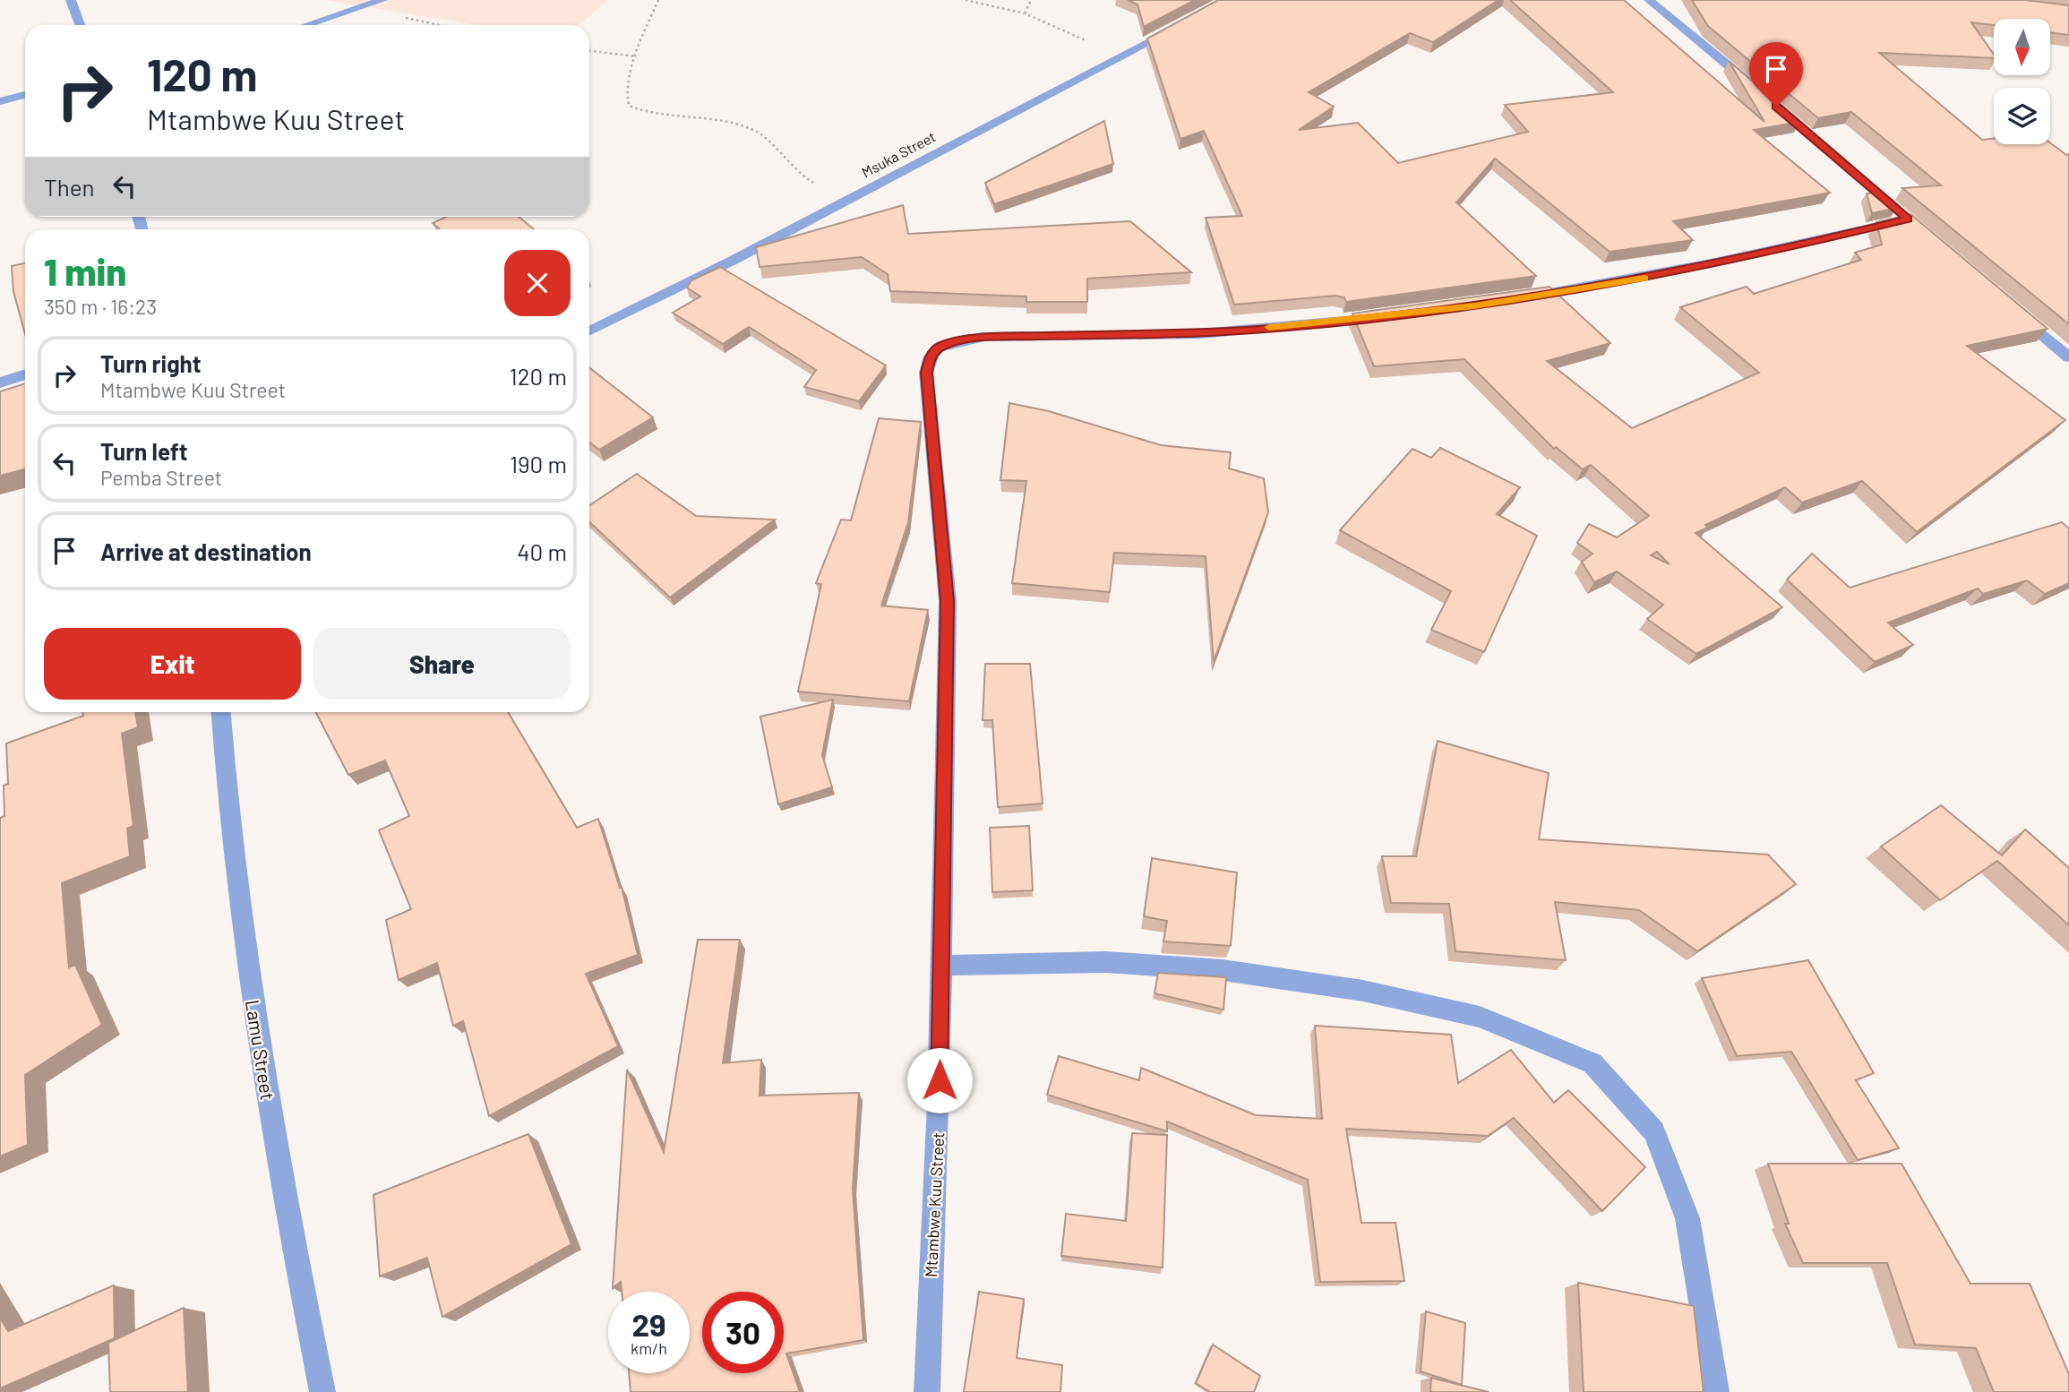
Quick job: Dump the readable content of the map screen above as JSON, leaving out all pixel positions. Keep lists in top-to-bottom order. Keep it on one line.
{"streets":{"street":["Msuka Street","Lamu Street","Mtambwe Kuu Street"]},"north":"bottom","page":{"turn":["120 m","Mtambwe Kuu Street"],"then":"Then","heading":["1 min","350 m · 16:23"],"list":[{"name":"Turn right","note":"Mtambwe Kuu Street","value":"120 m"},{"name":"Turn left","note":"Pemba Street","value":"190 m"},{"name":"Arrive at destination","value":"40 m"}],"buttons":["Exit","Share"],"speed":"29 km/h","limit":"30"}}
